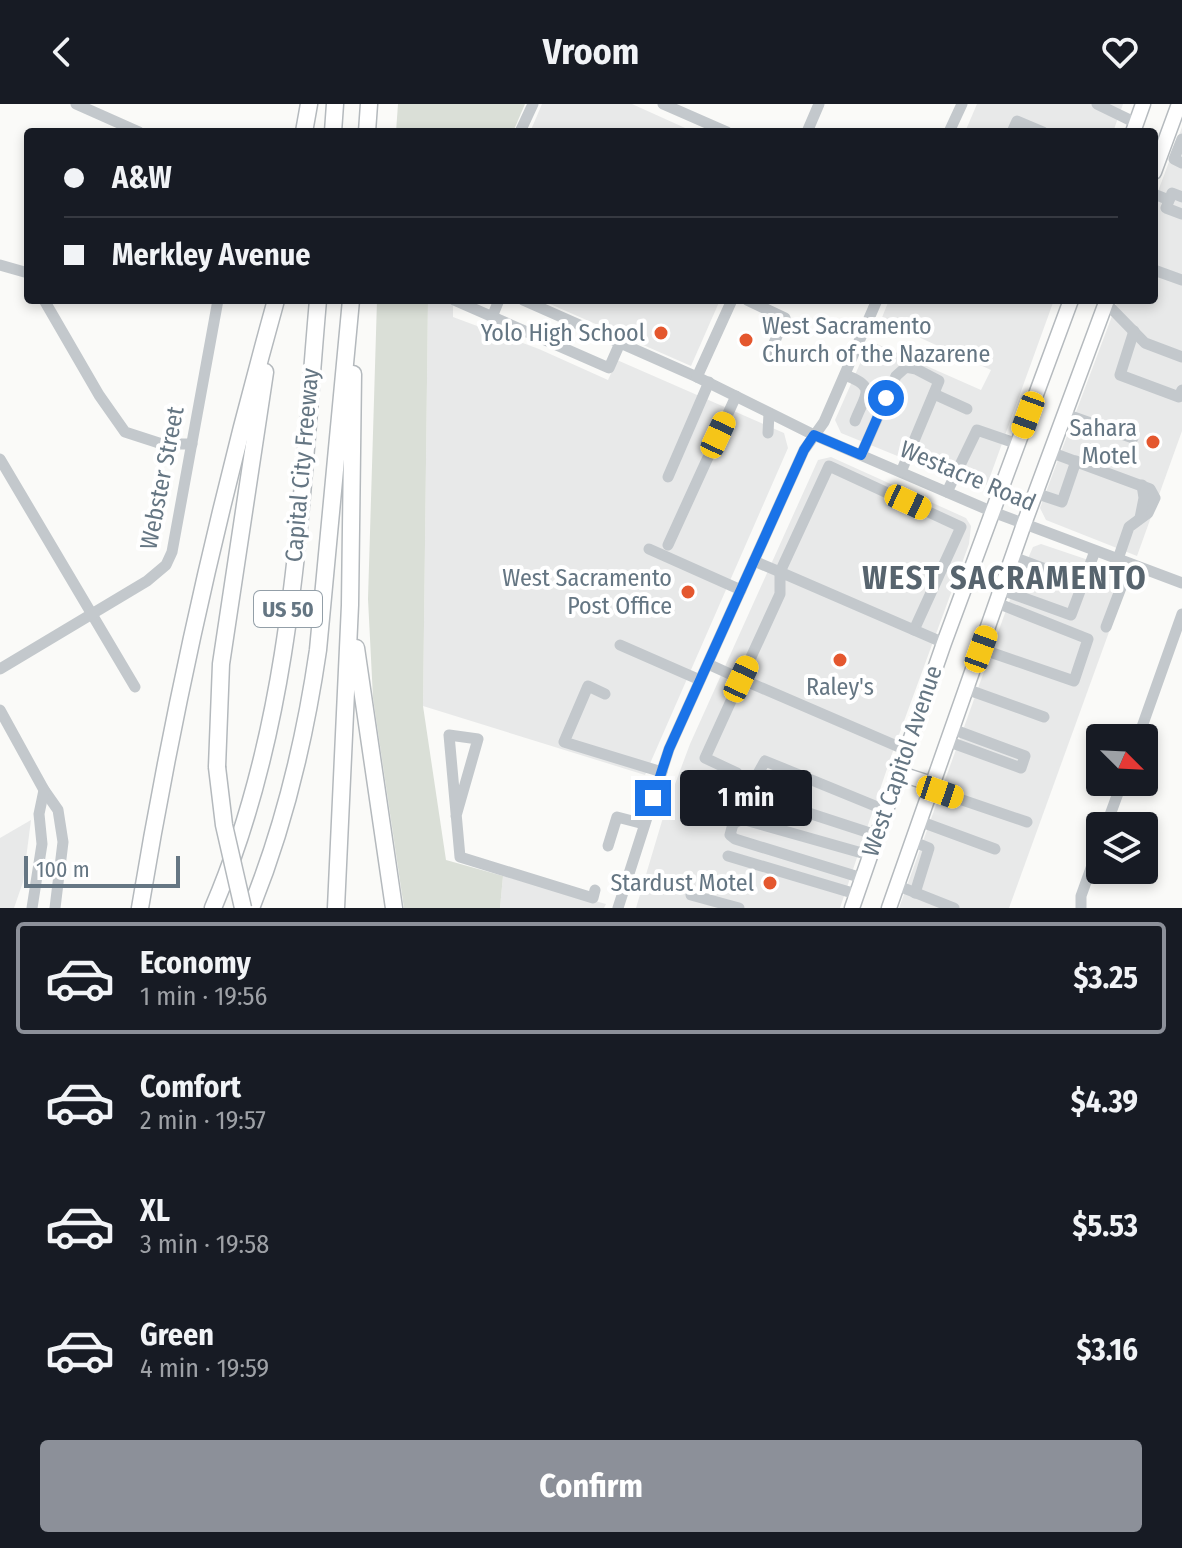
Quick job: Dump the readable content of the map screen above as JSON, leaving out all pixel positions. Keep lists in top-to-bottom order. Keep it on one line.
{"streets":{"highway":["Capital City Freeway","US 50"],"main road":["West Capitol Avenue"],"street":["Westacre Road","Webster Street"]},"crossings":[["Westacre Road","West Capitol Avenue"]],"districts":["WEST SACRAMENTO"],"places":["Yolo High School","West Sacramento Church of the Nazarene","Sahara Motel","West Sacramento Post Office","Raley's","Stardust Motel"],"scale_bar":"100 m","north":"bottom right","page":{"header":"Vroom","banner":["A&W","Merkley Avenue"],"bubble":"1 min","scale":"100 m","list":[{"name":"Economy","note":"1 min · 19:56","value":"$3.25"},{"name":"Comfort","note":"2 min · 19:57","value":"$4.39"},{"name":"XL","note":"3 min · 19:58","value":"$5.53"},{"name":"Green","note":"4 min · 19:59","value":"$3.16"}],"buttons":"Confirm"}}
